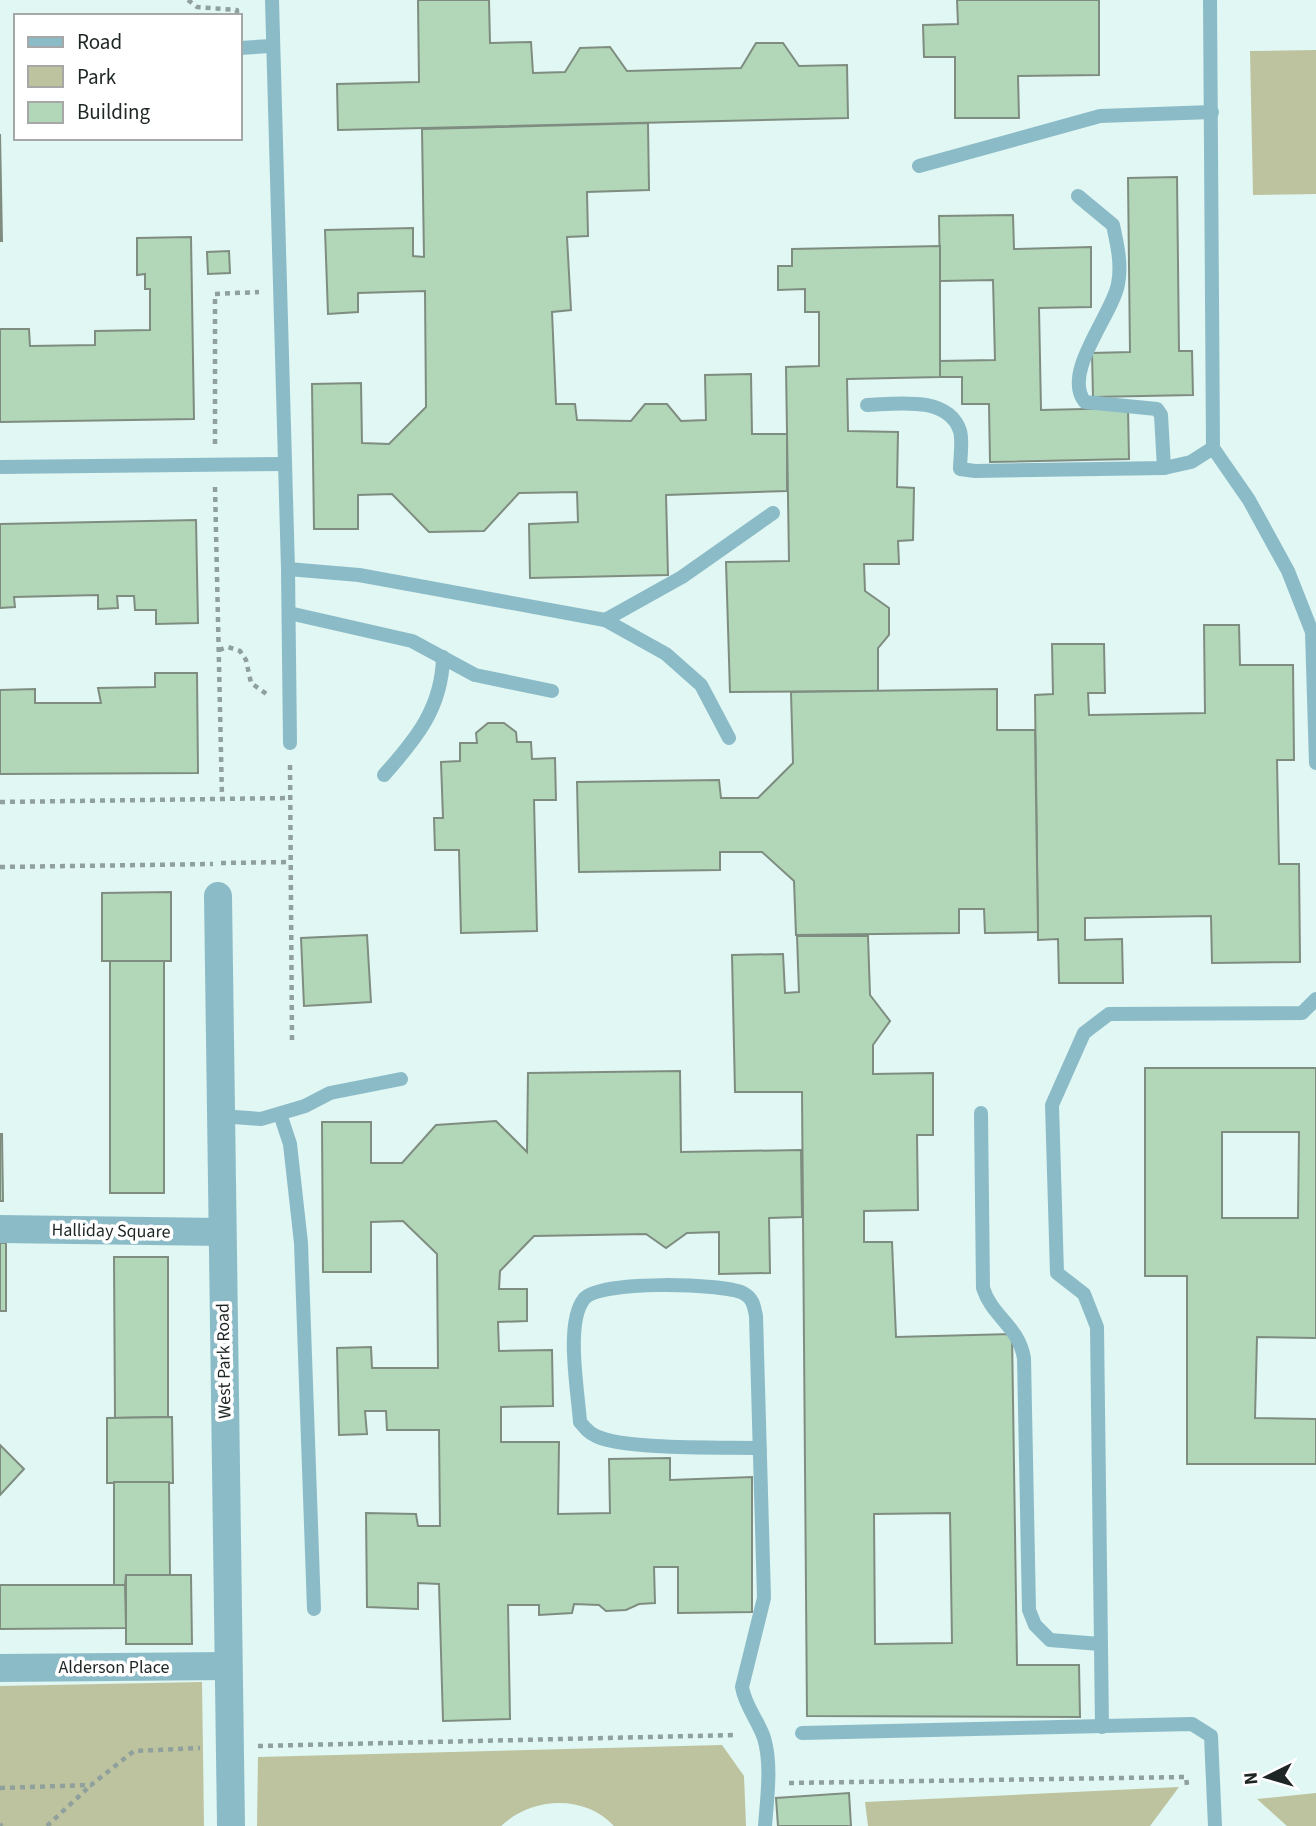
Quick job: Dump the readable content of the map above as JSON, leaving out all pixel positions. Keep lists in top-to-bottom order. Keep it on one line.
{"streets":{"street":["Halliday Square","West Park Road","Alderson Place"]},"crossings":[["Halliday Square","West Park Road"],["West Park Road","Alderson Place"]],"legend":["Road","Park","Building"],"north":"left"}
